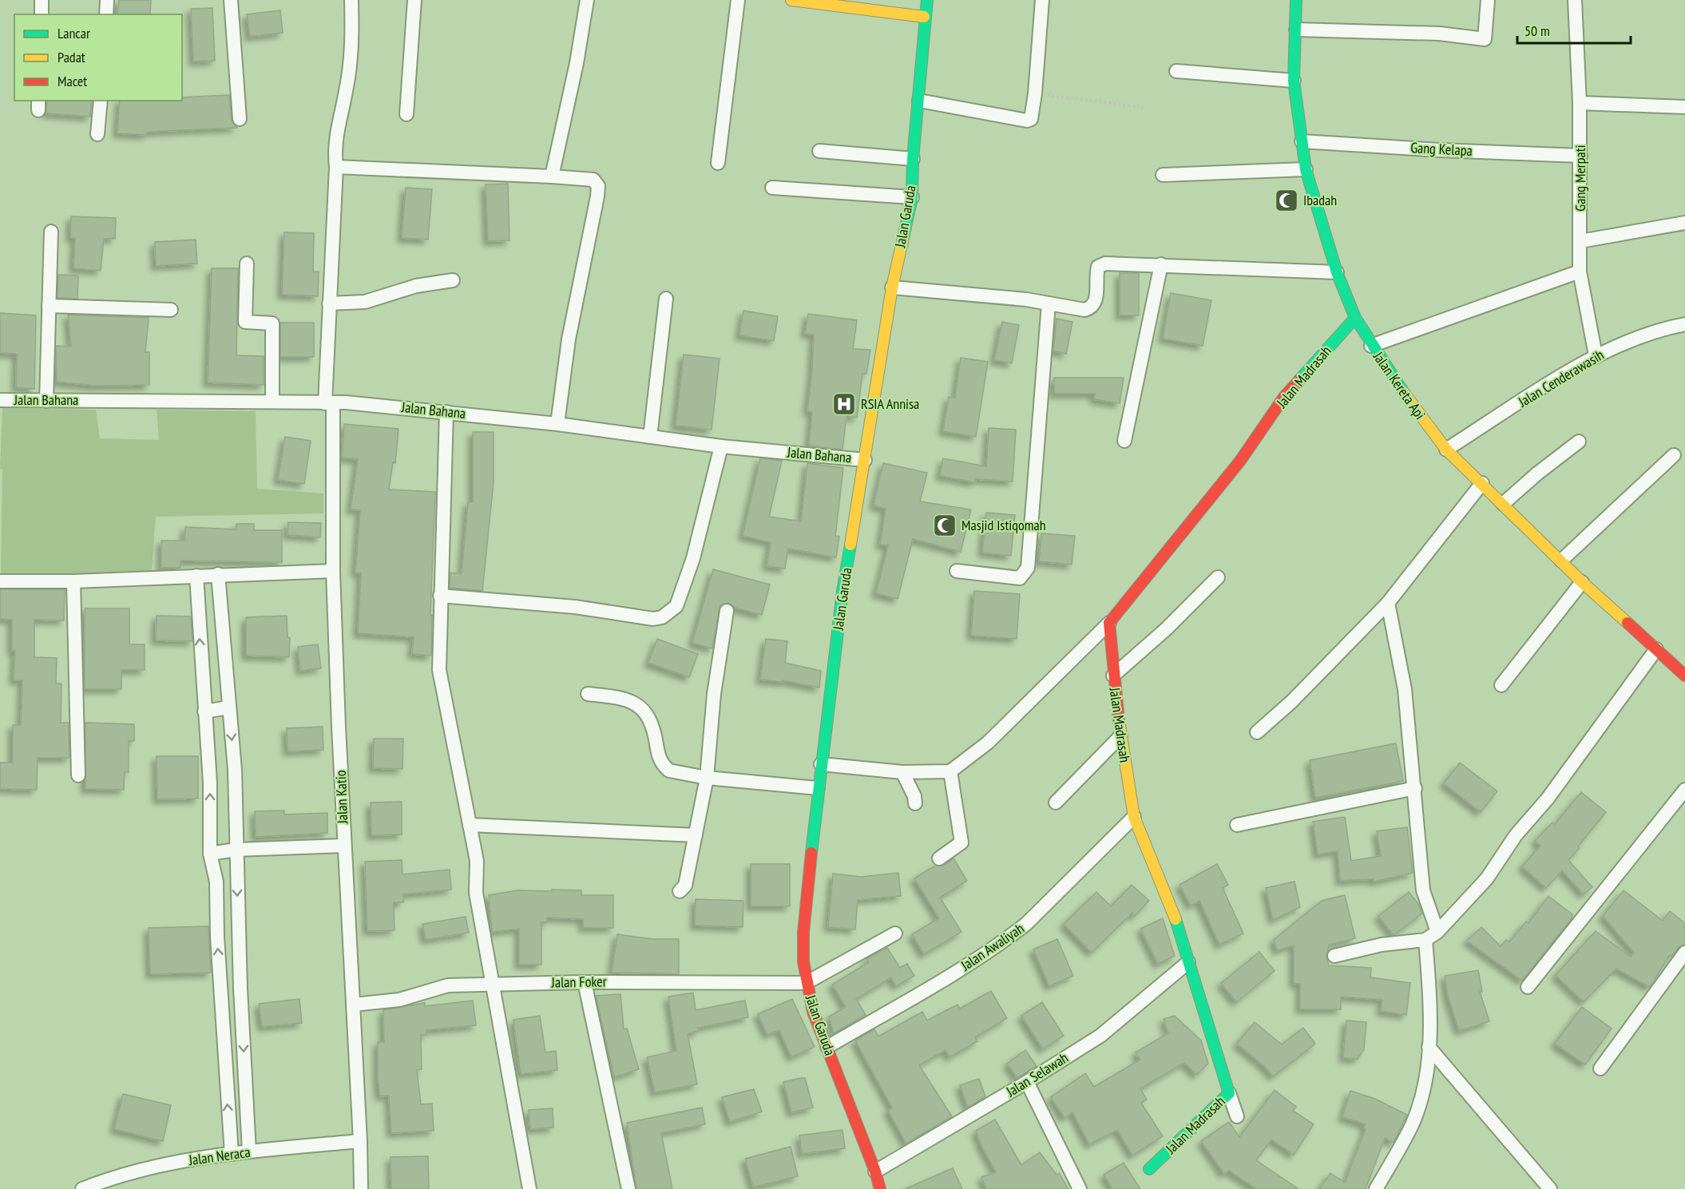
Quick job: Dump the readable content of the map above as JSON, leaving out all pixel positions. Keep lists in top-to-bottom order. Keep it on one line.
{"streets":{"street":["Gang Kelapa","Gang Merpati","Jalan Garuda","Jalan Madrasah","Jalan Cenderawasih","Jalan Kereta Api","Jalan Bahana","Jalan Katio","Jalan Awaliyah","Jalan Foker","Jalan Selawah","Jalan Neraca"]},"crossings":[["Gang Kelapa","Gang Merpati"],["Gang Kelapa","Jalan Kereta Api"],["Gang Merpati","Jalan Cenderawasih"],["Jalan Garuda","Jalan Bahana"],["Jalan Garuda","Jalan Awaliyah"],["Jalan Garuda","Jalan Foker"],["Jalan Garuda","Jalan Selawah"],["Jalan Madrasah","Jalan Kereta Api"],["Jalan Madrasah","Jalan Awaliyah"],["Jalan Madrasah","Jalan Selawah"],["Jalan Cenderawasih","Jalan Kereta Api"],["Jalan Bahana","Jalan Katio"],["Jalan Katio","Jalan Foker"],["Jalan Katio","Jalan Neraca"]],"places":{"mosque":["Ibadah","Masjid Istiqomah"],"hospital":["RSIA Annisa"]},"legend":["Lancar","Padat","Macet"],"scale_bar":"50 m"}
